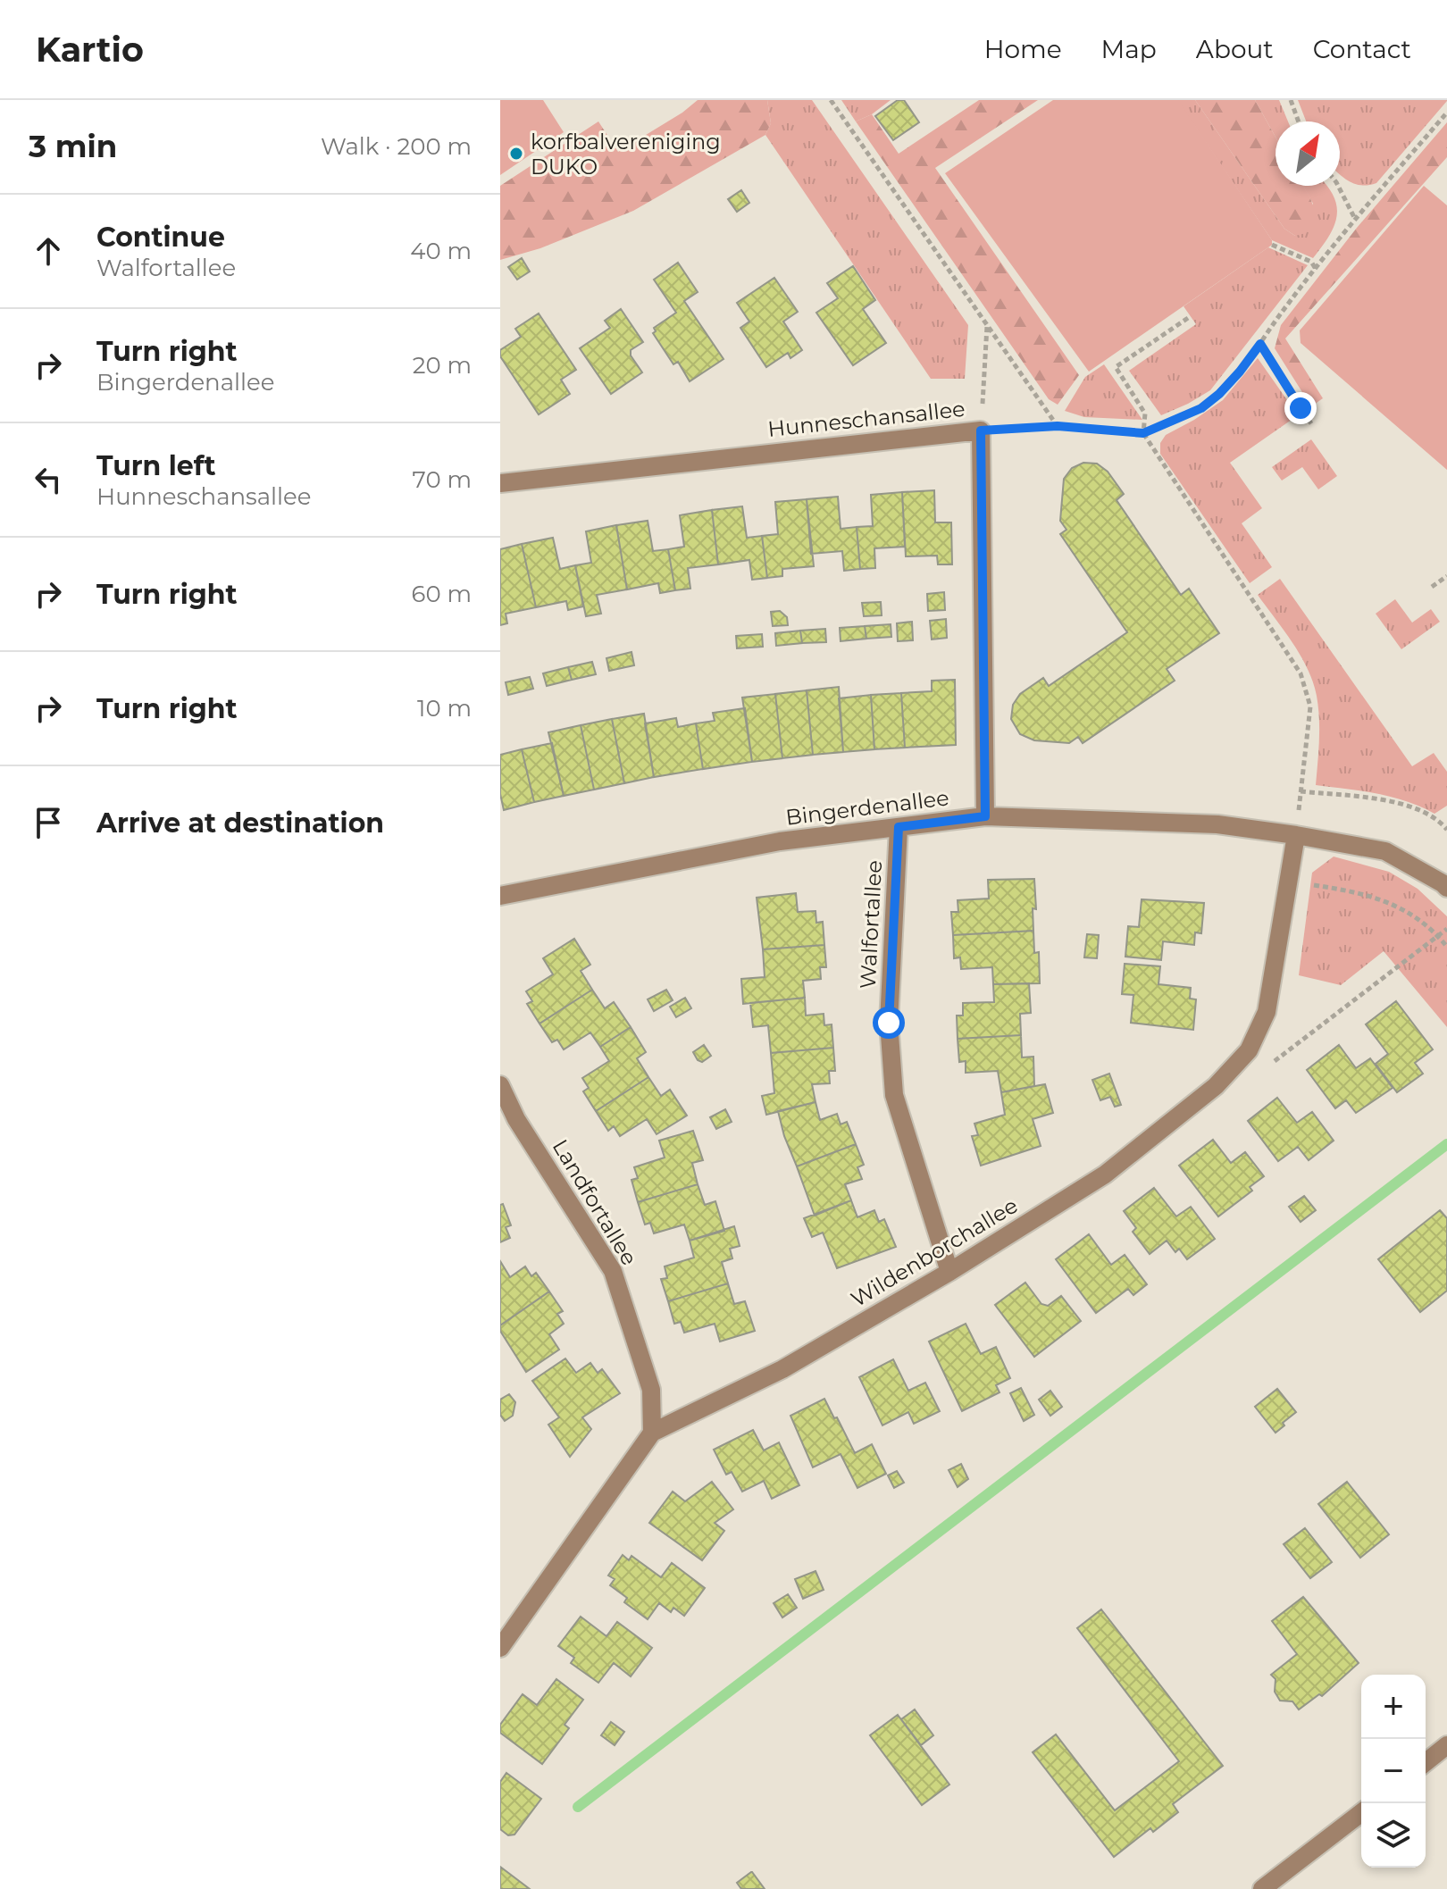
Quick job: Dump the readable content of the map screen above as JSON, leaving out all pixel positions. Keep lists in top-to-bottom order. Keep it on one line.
{"streets":{"street":["Hunneschansallee","Bingerdenallee","Walfortallee","Landfortallee","Wildenborchallee"]},"crossings":[["Hunneschansallee","Bingerdenallee"],["Bingerdenallee","Walfortallee"],["Bingerdenallee","Wildenborchallee"],["Walfortallee","Wildenborchallee"],["Landfortallee","Wildenborchallee"]],"places":["korfbalvereniging DUKO"],"north":"top right","page":{"header":"Kartio","nav":["Home","Map","About","Contact"],"heading":["3 min","Walk · 200 m"],"list":[["Continue","Walfortallee","40 m"],["Turn right","Bingerdenallee","20 m"],["Turn left","Hunneschansallee","70 m"],["Turn right","60 m"],["Turn right","10 m"],"Arrive at destination"],"map_buttons":["+","−"]}}
